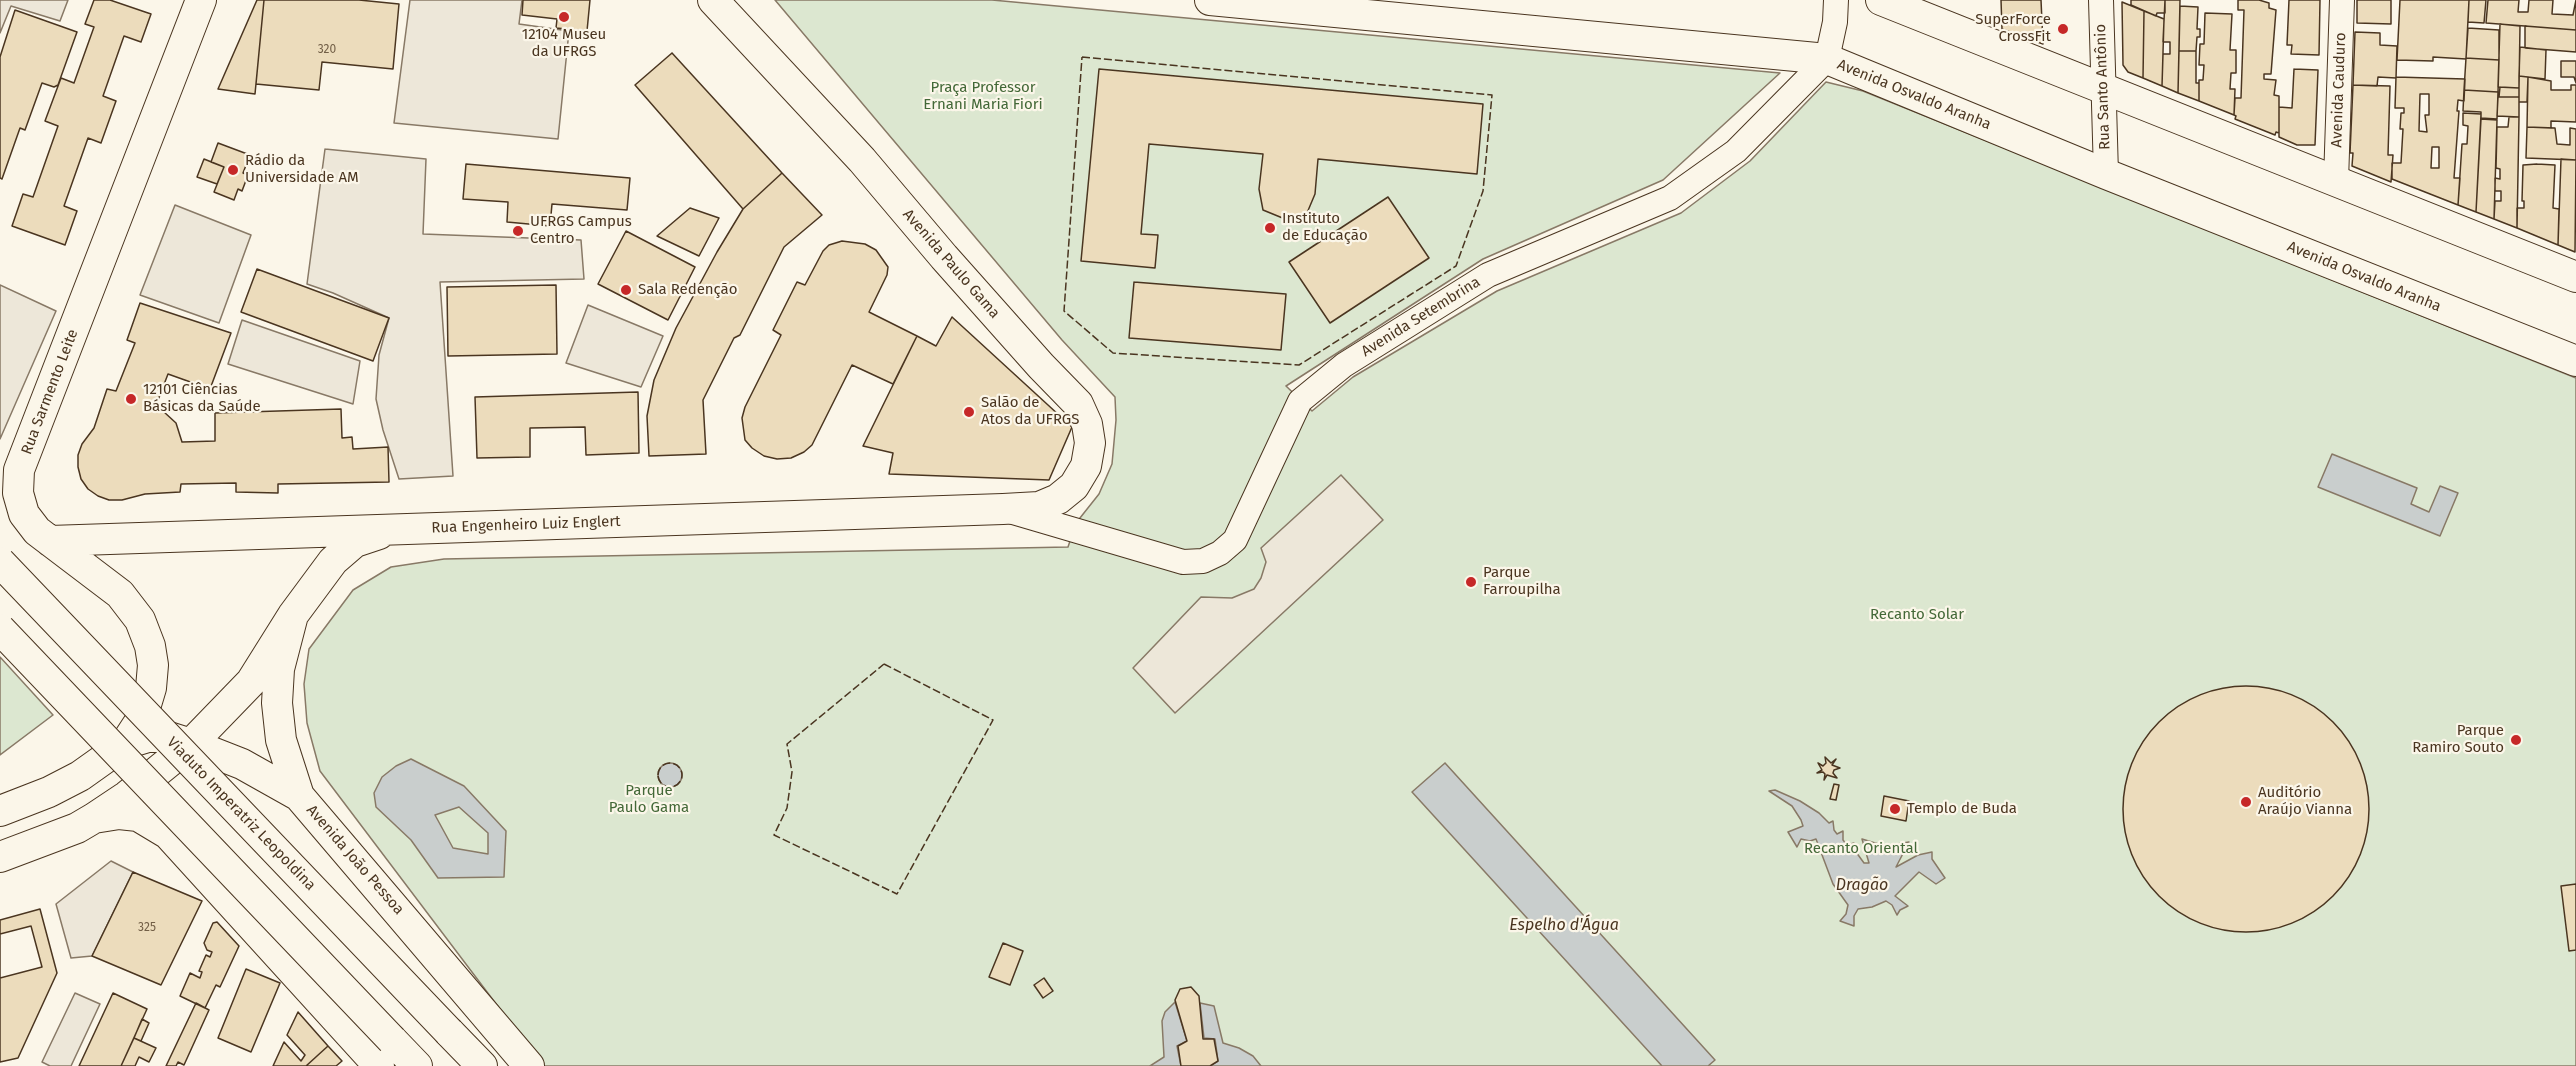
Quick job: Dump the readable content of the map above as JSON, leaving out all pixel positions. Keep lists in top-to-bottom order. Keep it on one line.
{"streets":{"main road":["Avenida Osvaldo Aranha","Avenida Paulo Gama","Rua Sarmento Leite","Rua Engenheiro Luiz Englert","Viaduto Imperatriz Leopoldina","Avenida João Pessoa"],"street":["Rua Santo Antônio","Avenida Cauduro","Avenida Setembrina"]},"crossings":[["Rua Santo Antônio","Avenida Osvaldo Aranha"],["Avenida Osvaldo Aranha","Avenida Setembrina"],["Avenida Paulo Gama","Avenida Setembrina"],["Avenida Paulo Gama","Rua Engenheiro Luiz Englert"],["Avenida Setembrina","Rua Engenheiro Luiz Englert"],["Rua Sarmento Leite","Rua Engenheiro Luiz Englert"]],"water":["Dragão","Espelho d'Água"],"parks":["Praça Professor Ernani Maria Fiori","Recanto Solar","Parque Paulo Gama","Recanto Oriental"],"places":["12104 Museu da UFRGS","SuperForce CrossFit","Rádio da Universidade AM","Instituto de Educação","UFRGS Campus Centro","Sala Redenção","12101 Ciências Básicas da Saúde","Salão de Atos da UFRGS","Parque Farroupilha","Parque Ramiro Souto","Auditório Araújo Vianna","Templo de Buda"],"house_numbers":["320","325"]}
